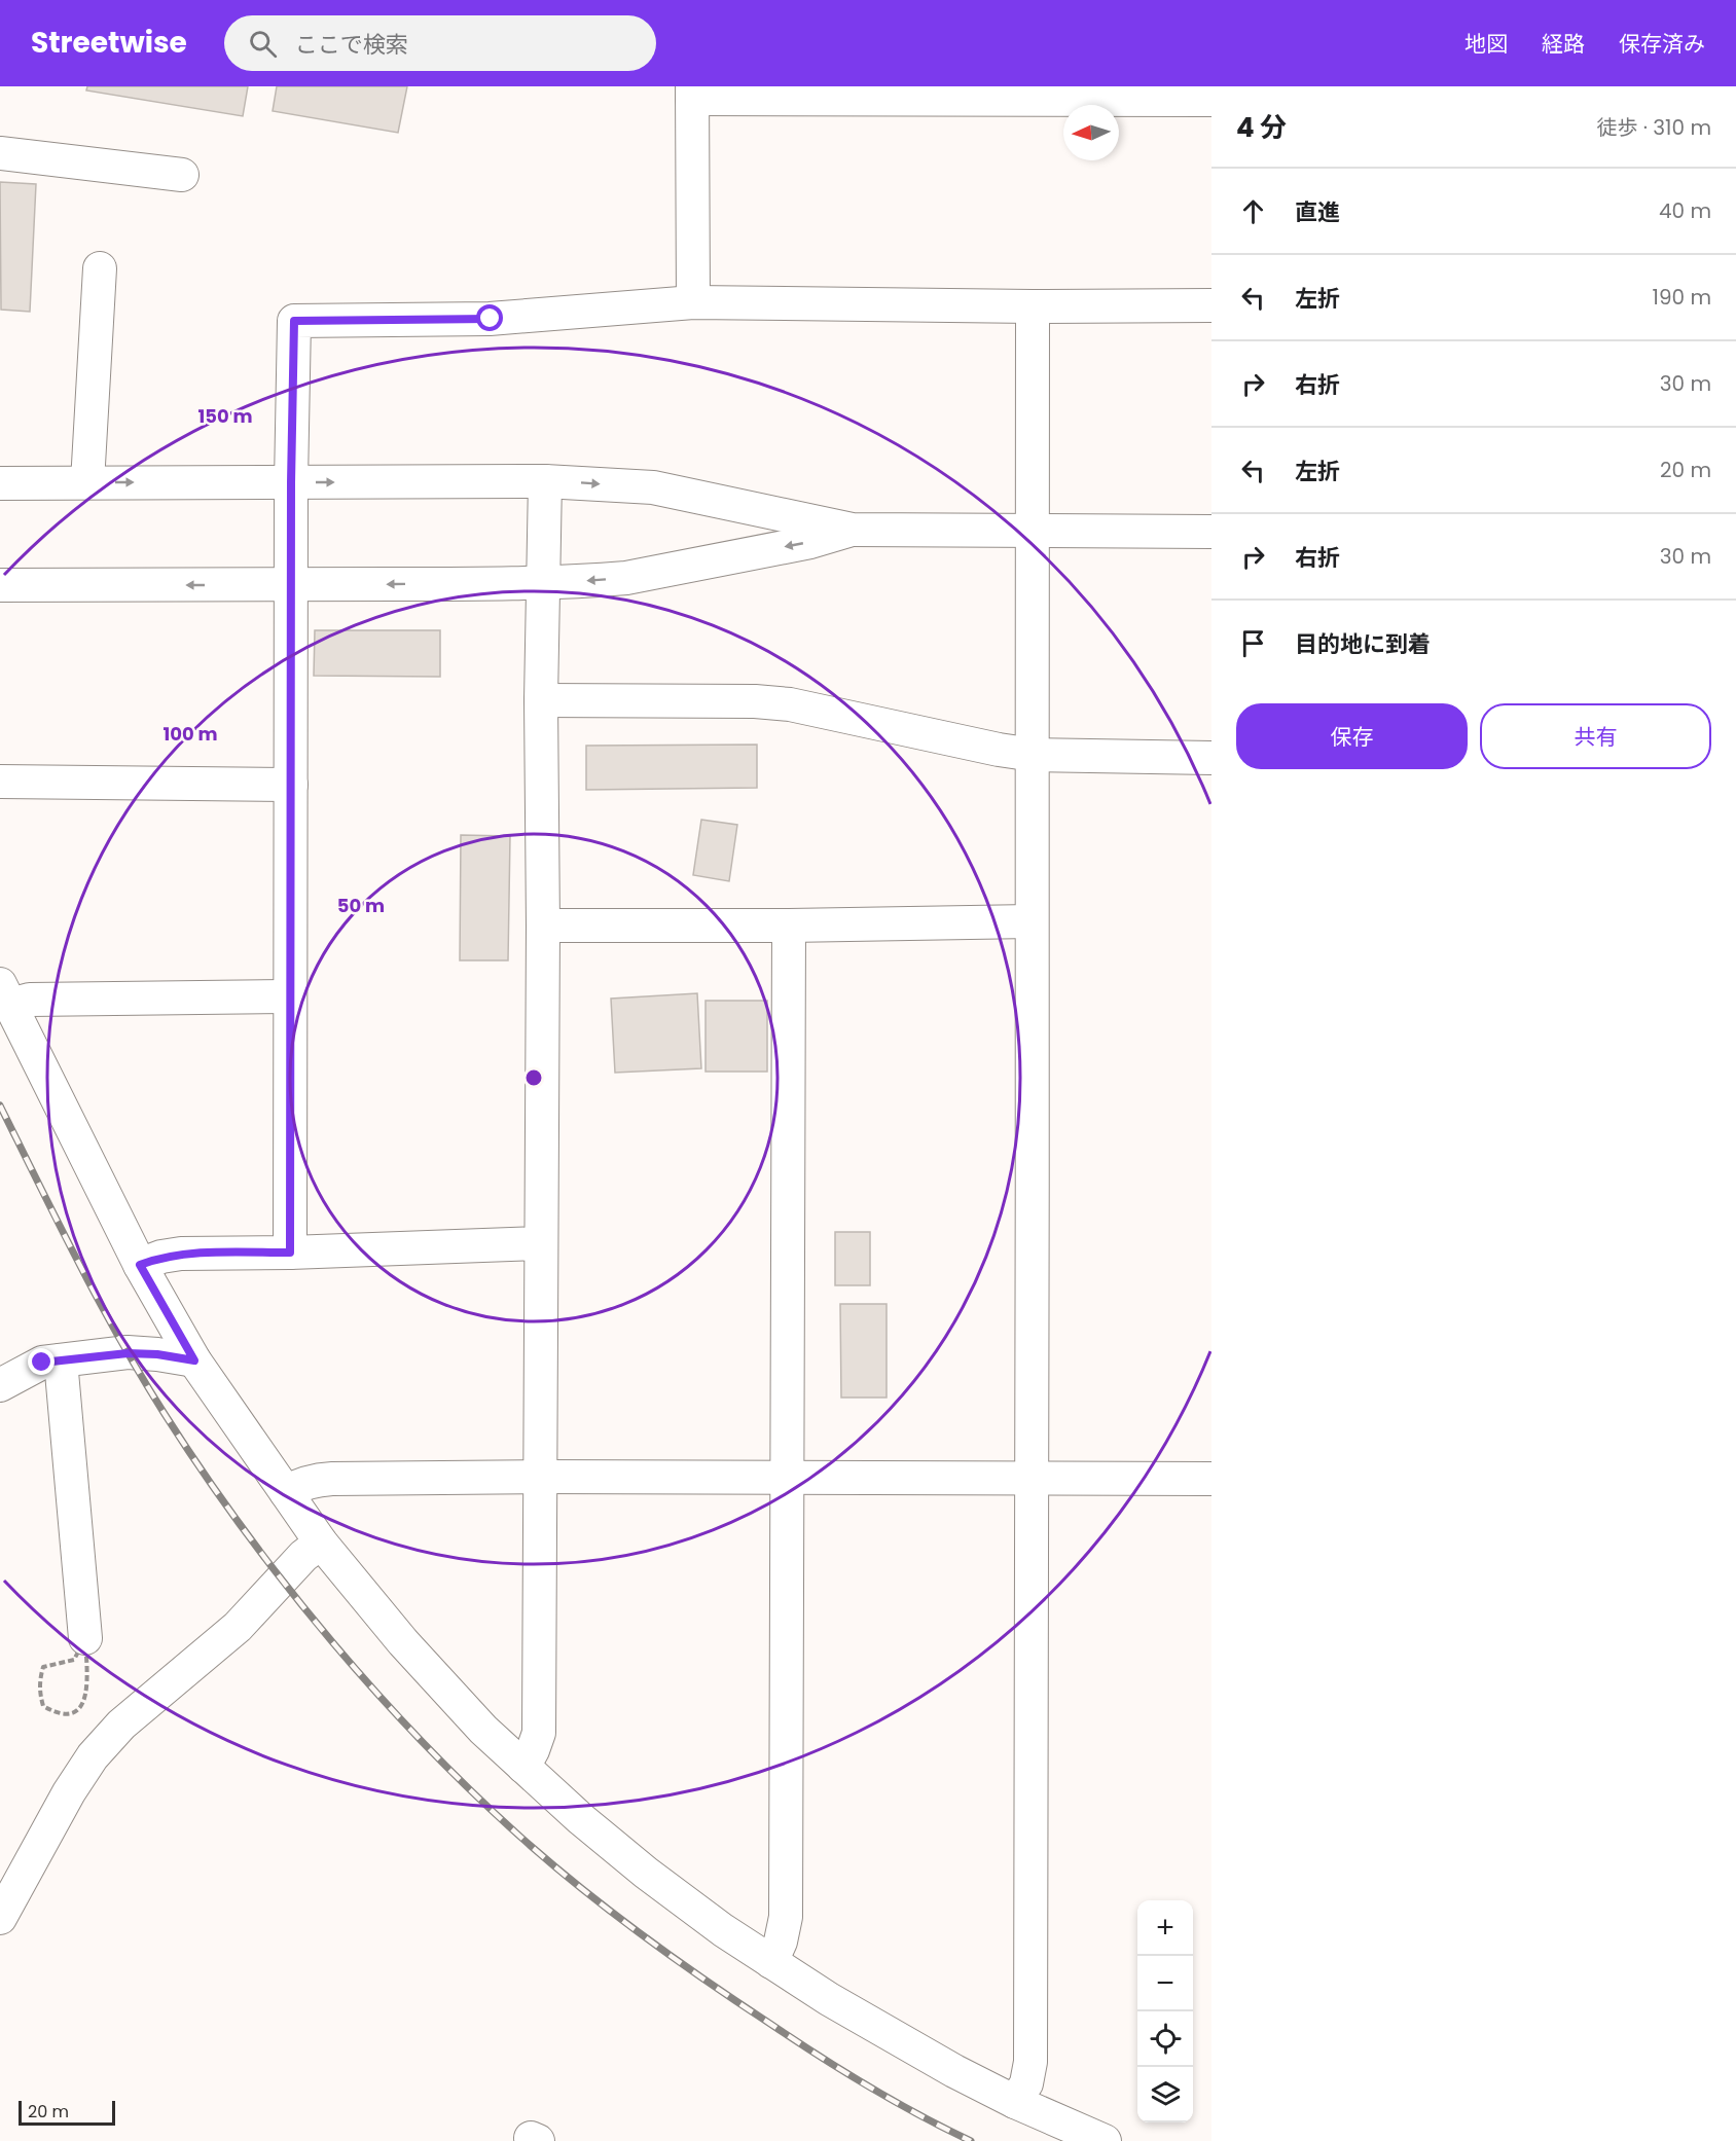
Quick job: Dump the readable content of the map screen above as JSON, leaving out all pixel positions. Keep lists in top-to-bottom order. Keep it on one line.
{"scale_bar":"20 m","north":"left","page":{"header":"Streetwise","search":"ここで検索","nav":["地図","経路","保存済み"],"heading":["4 分","徒歩 · 310 m"],"list":[["直進","40 m"],["左折","190 m"],["右折","30 m"],["左折","20 m"],["右折","30 m"],"目的地に到着"],"buttons":["保存","共有"],"map_buttons":["+","−"],"scale":"20 m"},"rings":["150 m","100 m","50 m"]}
